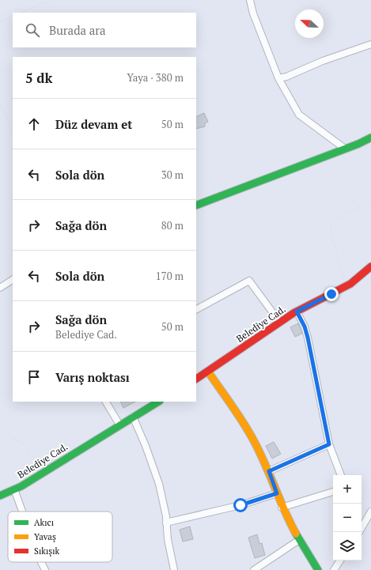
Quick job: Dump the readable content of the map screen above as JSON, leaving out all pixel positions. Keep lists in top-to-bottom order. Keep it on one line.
{"streets":{"street":["Belediye Cad."]},"legend":["Akıcı","Yavaş","Sıkışık"],"north":"top left","page":{"search":"Burada ara","heading":["5 dk","Yaya · 380 m"],"list":[["Düz devam et","50 m"],["Sola dön","30 m"],["Sağa dön","80 m"],["Sola dön","170 m"],["Sağa dön","Belediye Cad.","50 m"],"Varış noktası"],"map_buttons":["+","−"]}}
